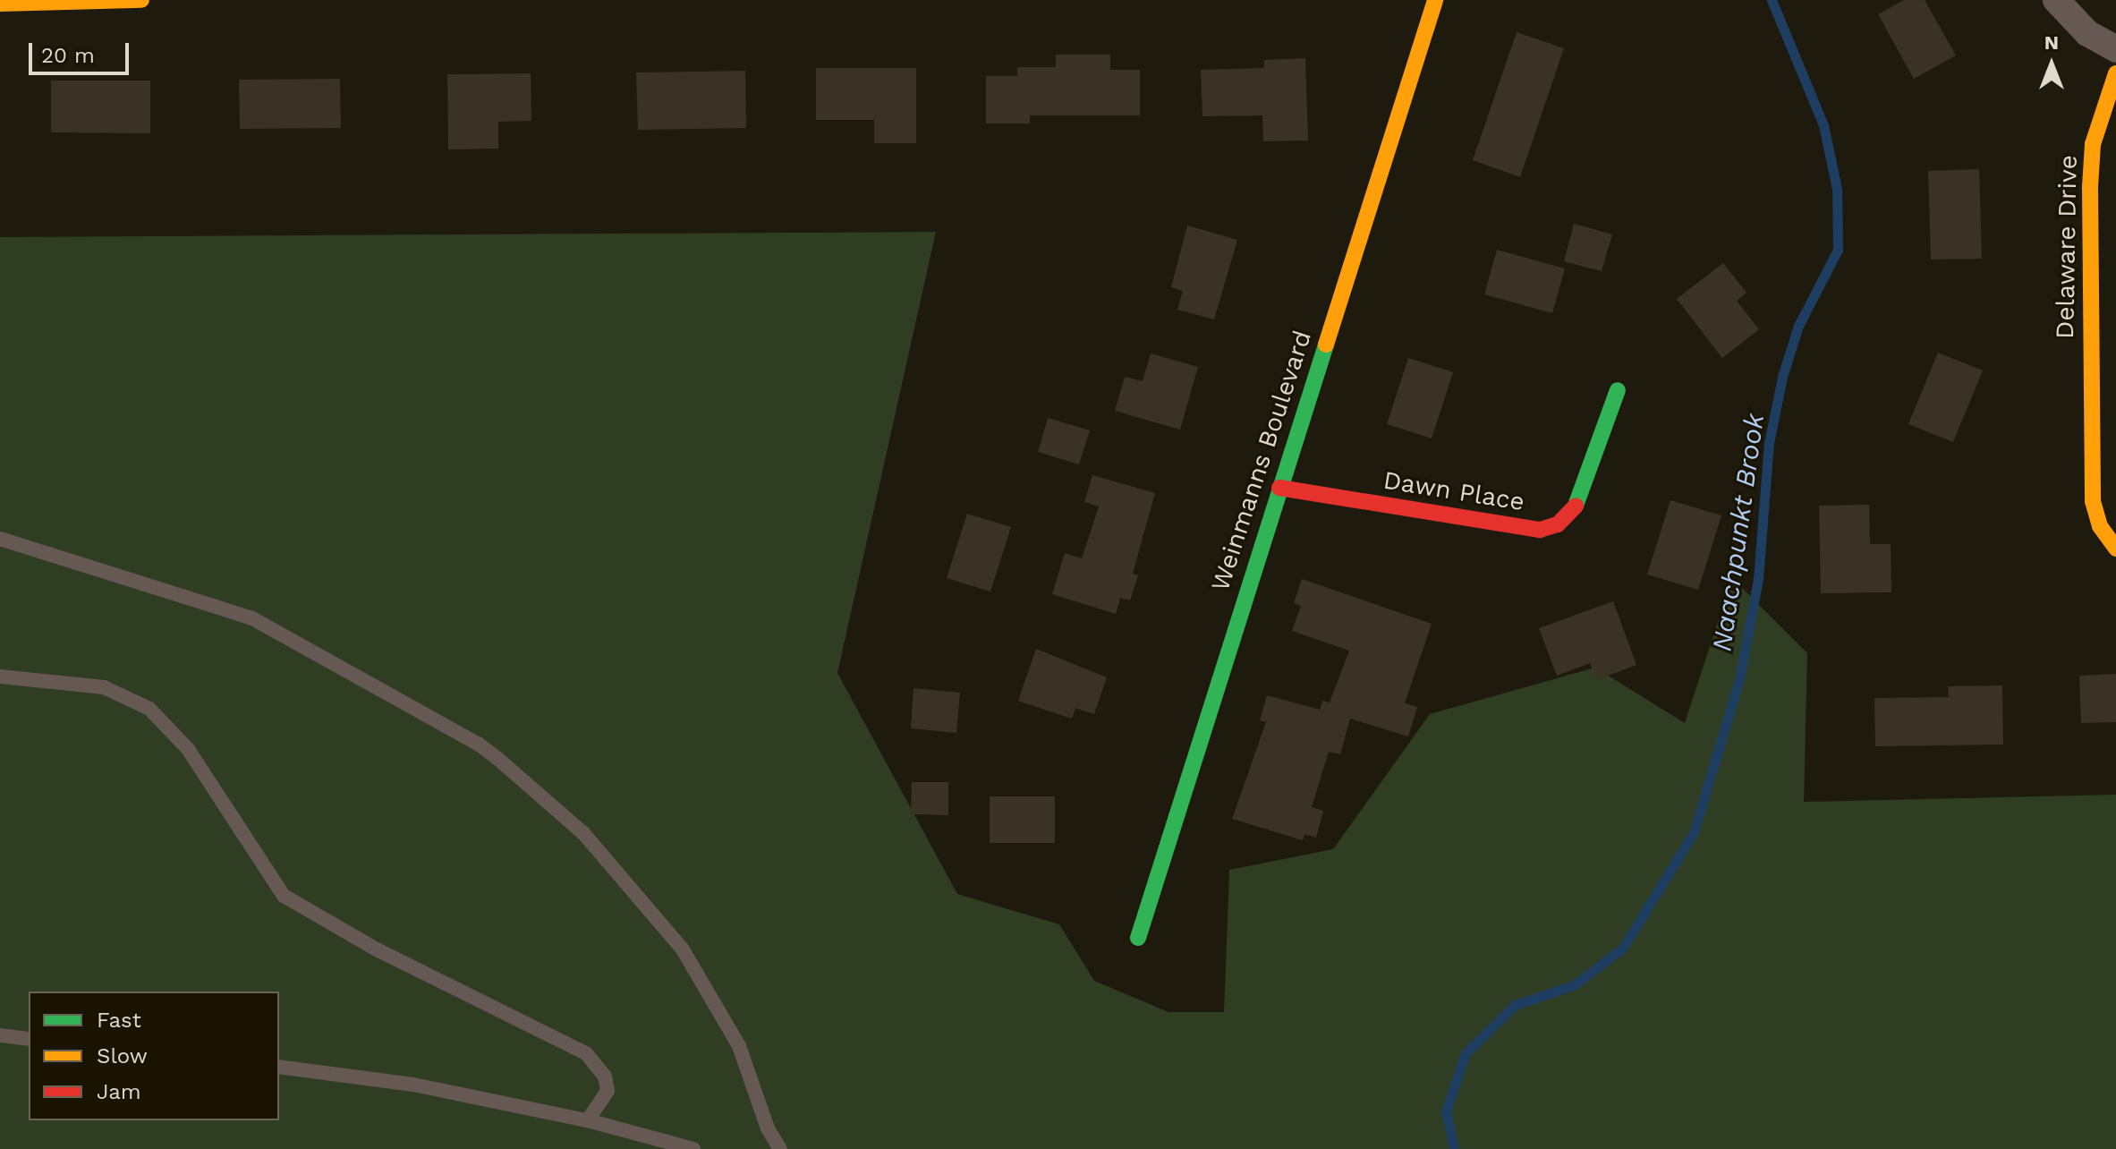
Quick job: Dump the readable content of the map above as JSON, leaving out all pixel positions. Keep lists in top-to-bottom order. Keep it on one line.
{"streets":{"street":["Delaware Drive","Weinmanns Boulevard","Dawn Place"]},"crossings":[["Weinmanns Boulevard","Dawn Place"]],"water":["Naachpunkt Brook"],"legend":["Fast","Slow","Jam"],"scale_bar":"20 m","north":"top"}
